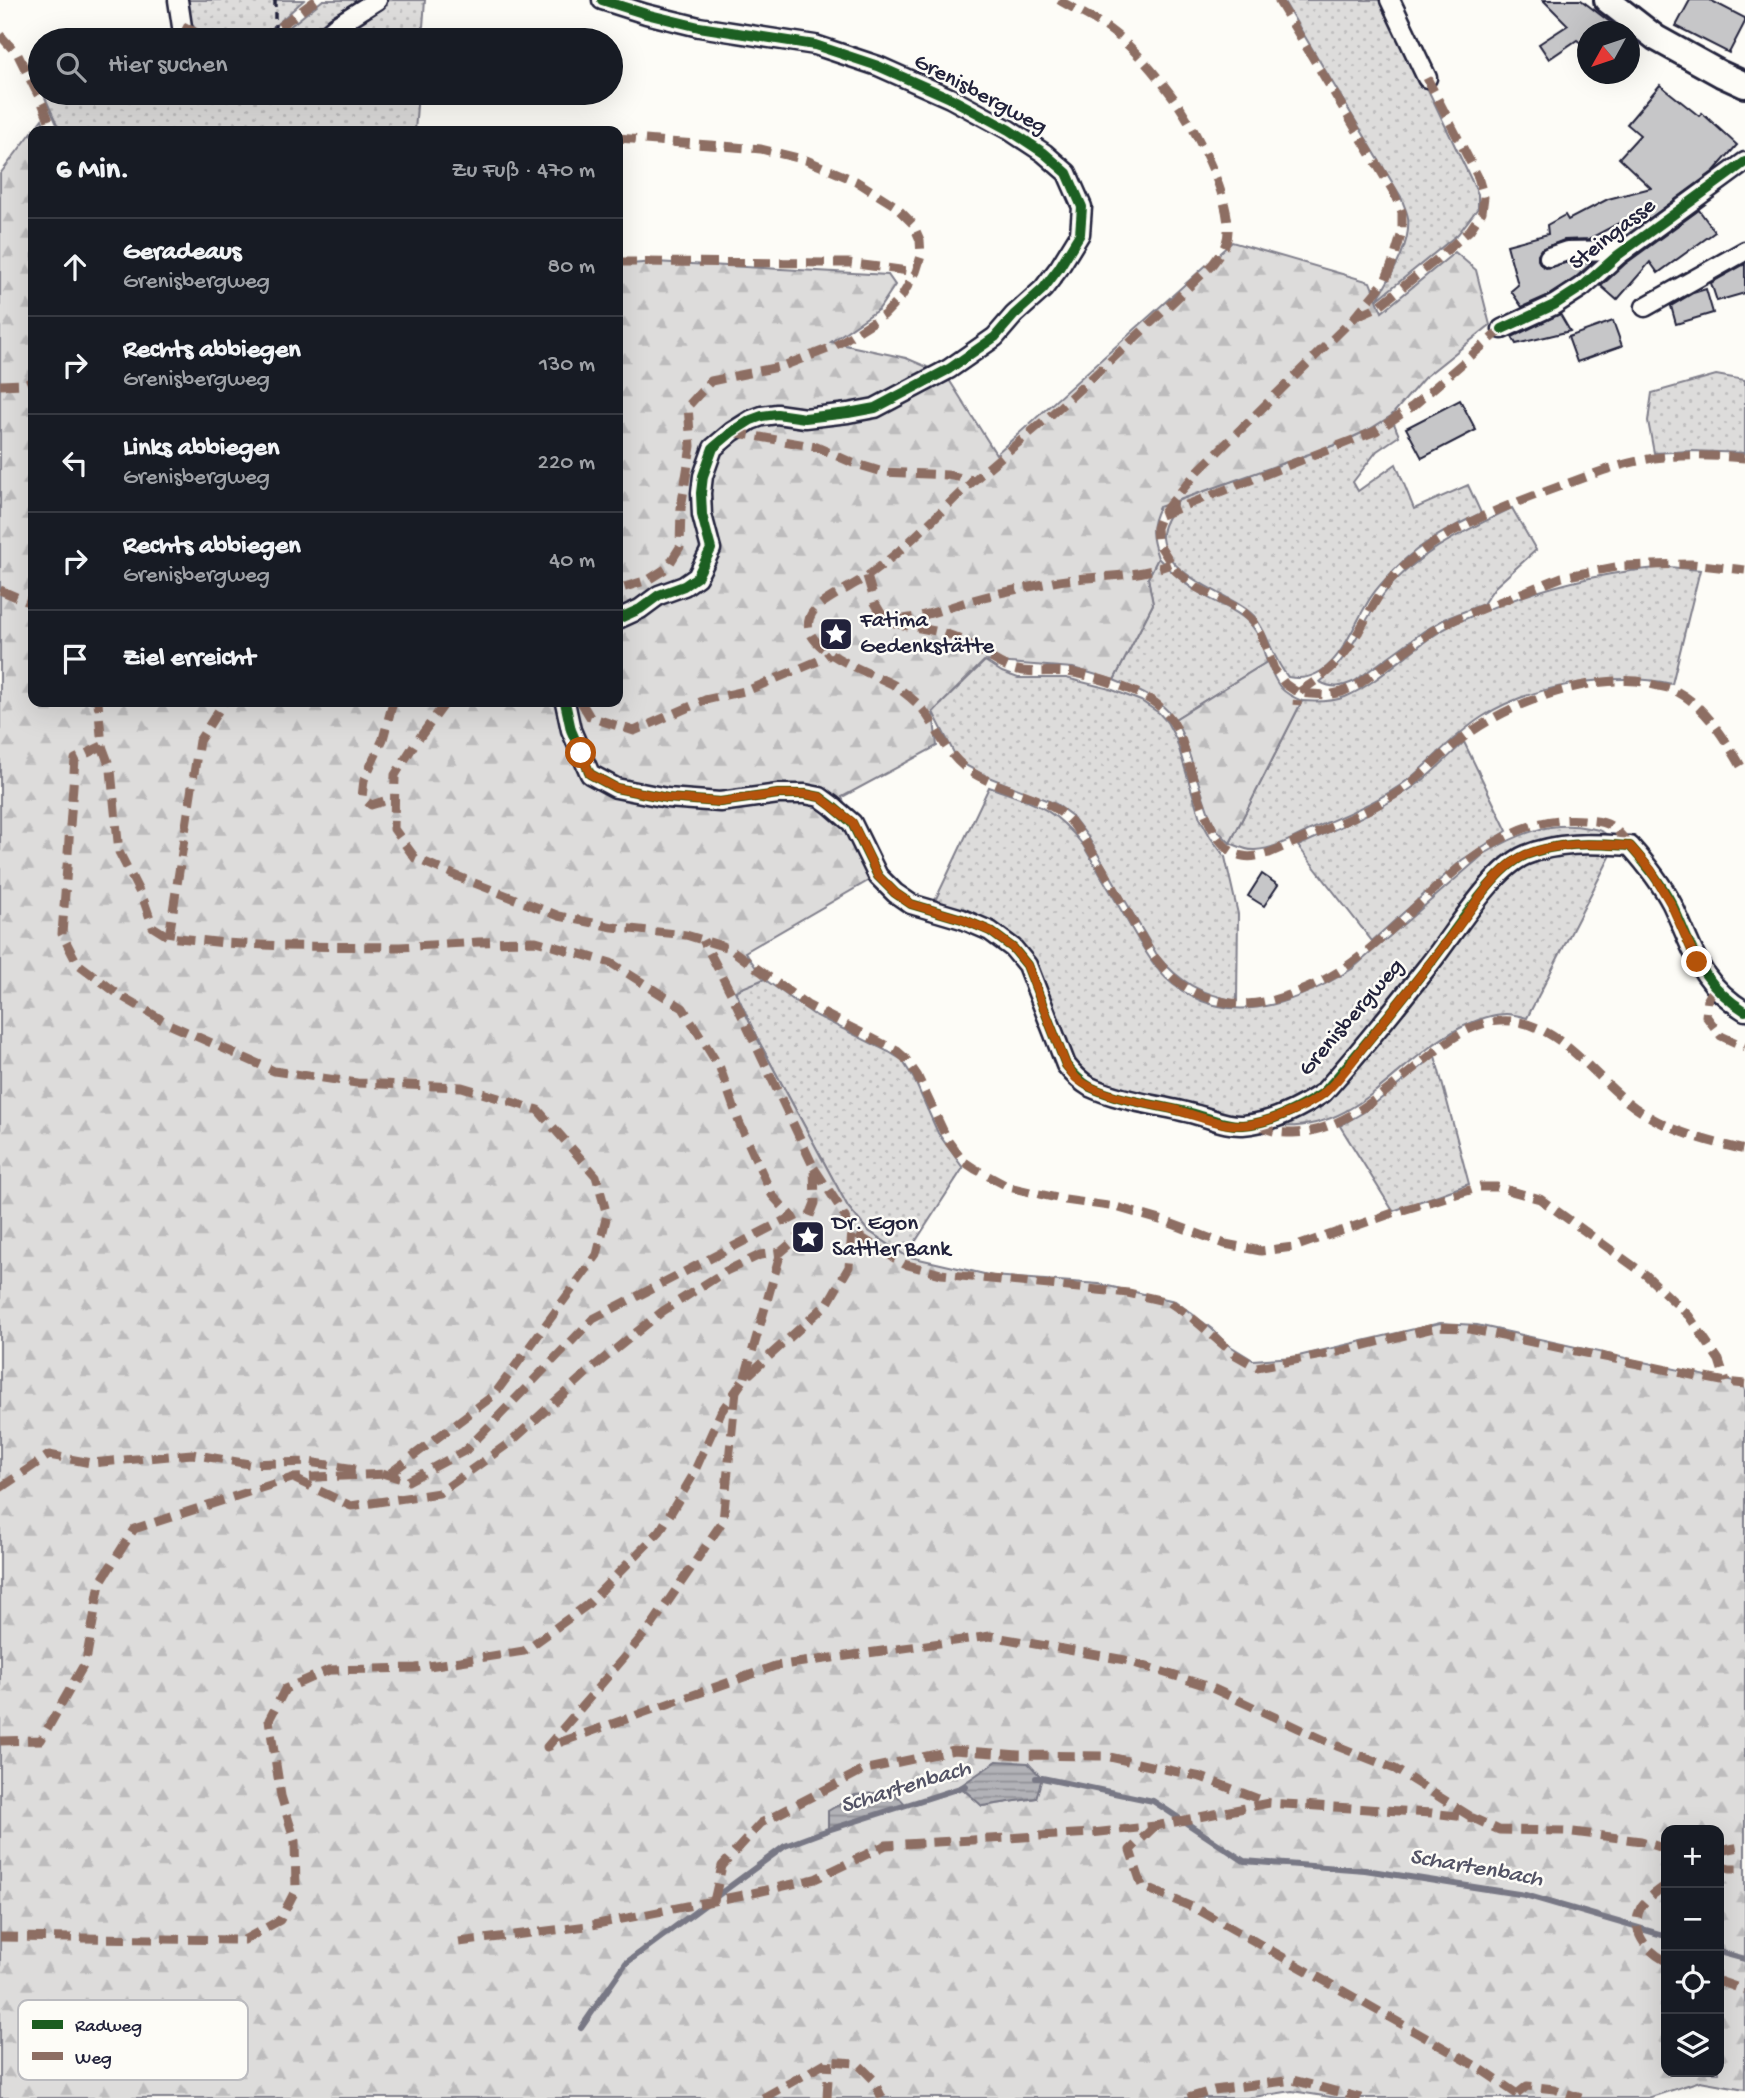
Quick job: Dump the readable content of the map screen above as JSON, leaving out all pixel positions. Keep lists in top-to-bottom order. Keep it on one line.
{"streets":{"street":["Grenisbergweg","Steingasse"]},"water":["Schartenbach"],"places":{"place":["Fatima Gedenkstätte","Dr. Egon Sattler Bank"]},"legend":["Radweg","Weg"],"north":"bottom left","page":{"search":"Hier suchen","heading":["6 Min.","Zu Fuß · 470 m"],"list":[["Geradeaus","Grenisbergweg","80 m"],["Rechts abbiegen","Grenisbergweg","130 m"],["Links abbiegen","Grenisbergweg","220 m"],["Rechts abbiegen","Grenisbergweg","40 m"],"Ziel erreicht"],"map_buttons":["+","−"]}}
